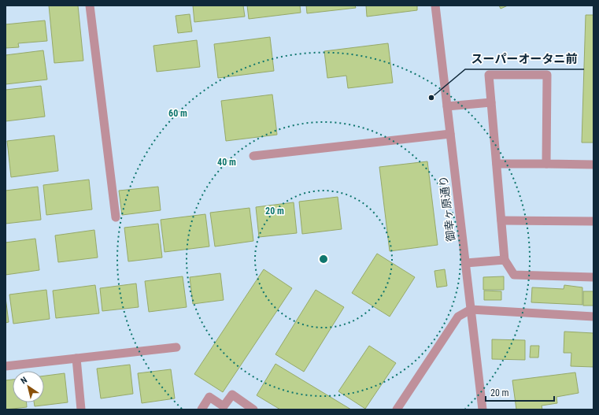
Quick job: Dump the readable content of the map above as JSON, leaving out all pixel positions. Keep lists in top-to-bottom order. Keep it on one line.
{"streets":{"street":["御幸ヶ原通り"]},"places":["スーパーオータニ前"],"scale_bar":"20 m","north":"top left","rings":["60 m","40 m","20 m"]}
